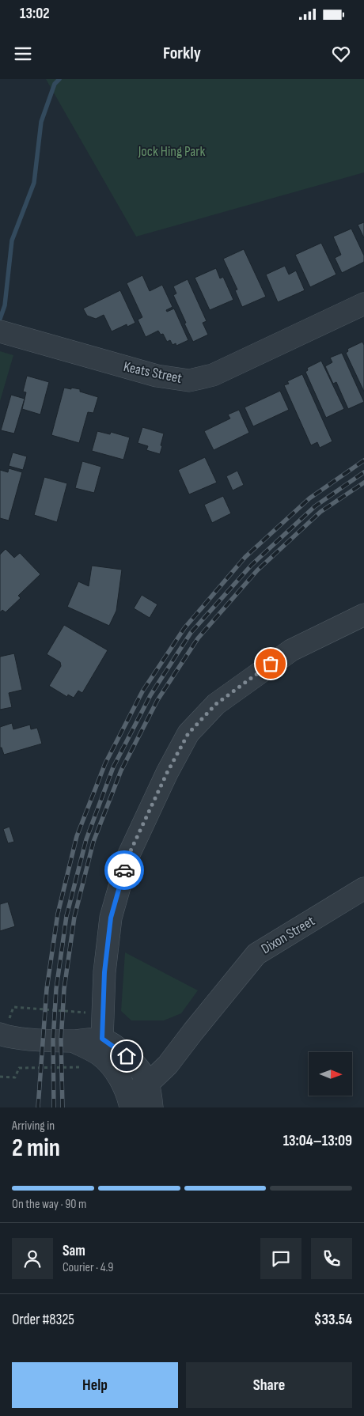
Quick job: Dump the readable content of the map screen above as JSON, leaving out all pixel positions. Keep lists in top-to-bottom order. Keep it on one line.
{"streets":{"street":["Keats Street","Dixon Street"]},"parks":["Jock Hing Park"],"north":"right","page":{"status":"13:02","header":"Forkly","heading":["2 min","Arriving in","13:04–13:09"],"panel":["Sam","Courier · 4.9","Order #8325","$33.54"],"bar":"On the way · 90 m","buttons":["Help","Share"]}}
